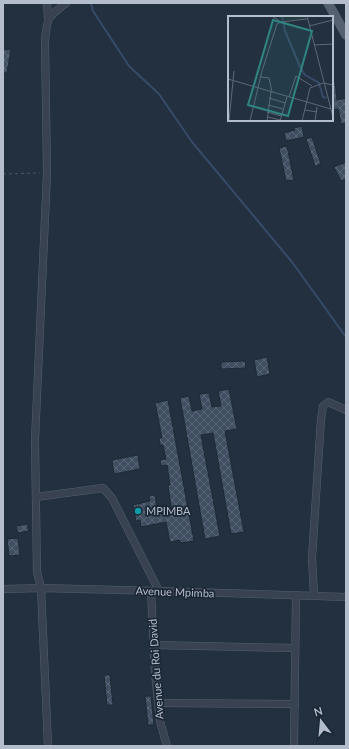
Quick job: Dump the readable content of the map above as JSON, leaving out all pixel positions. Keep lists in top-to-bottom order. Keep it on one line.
{"streets":{"street":["Avenue Mpimba","Avenue du Roi David"]},"crossings":[["Avenue Mpimba","Avenue du Roi David"]],"places":["MPIMBA"],"north":"top"}
